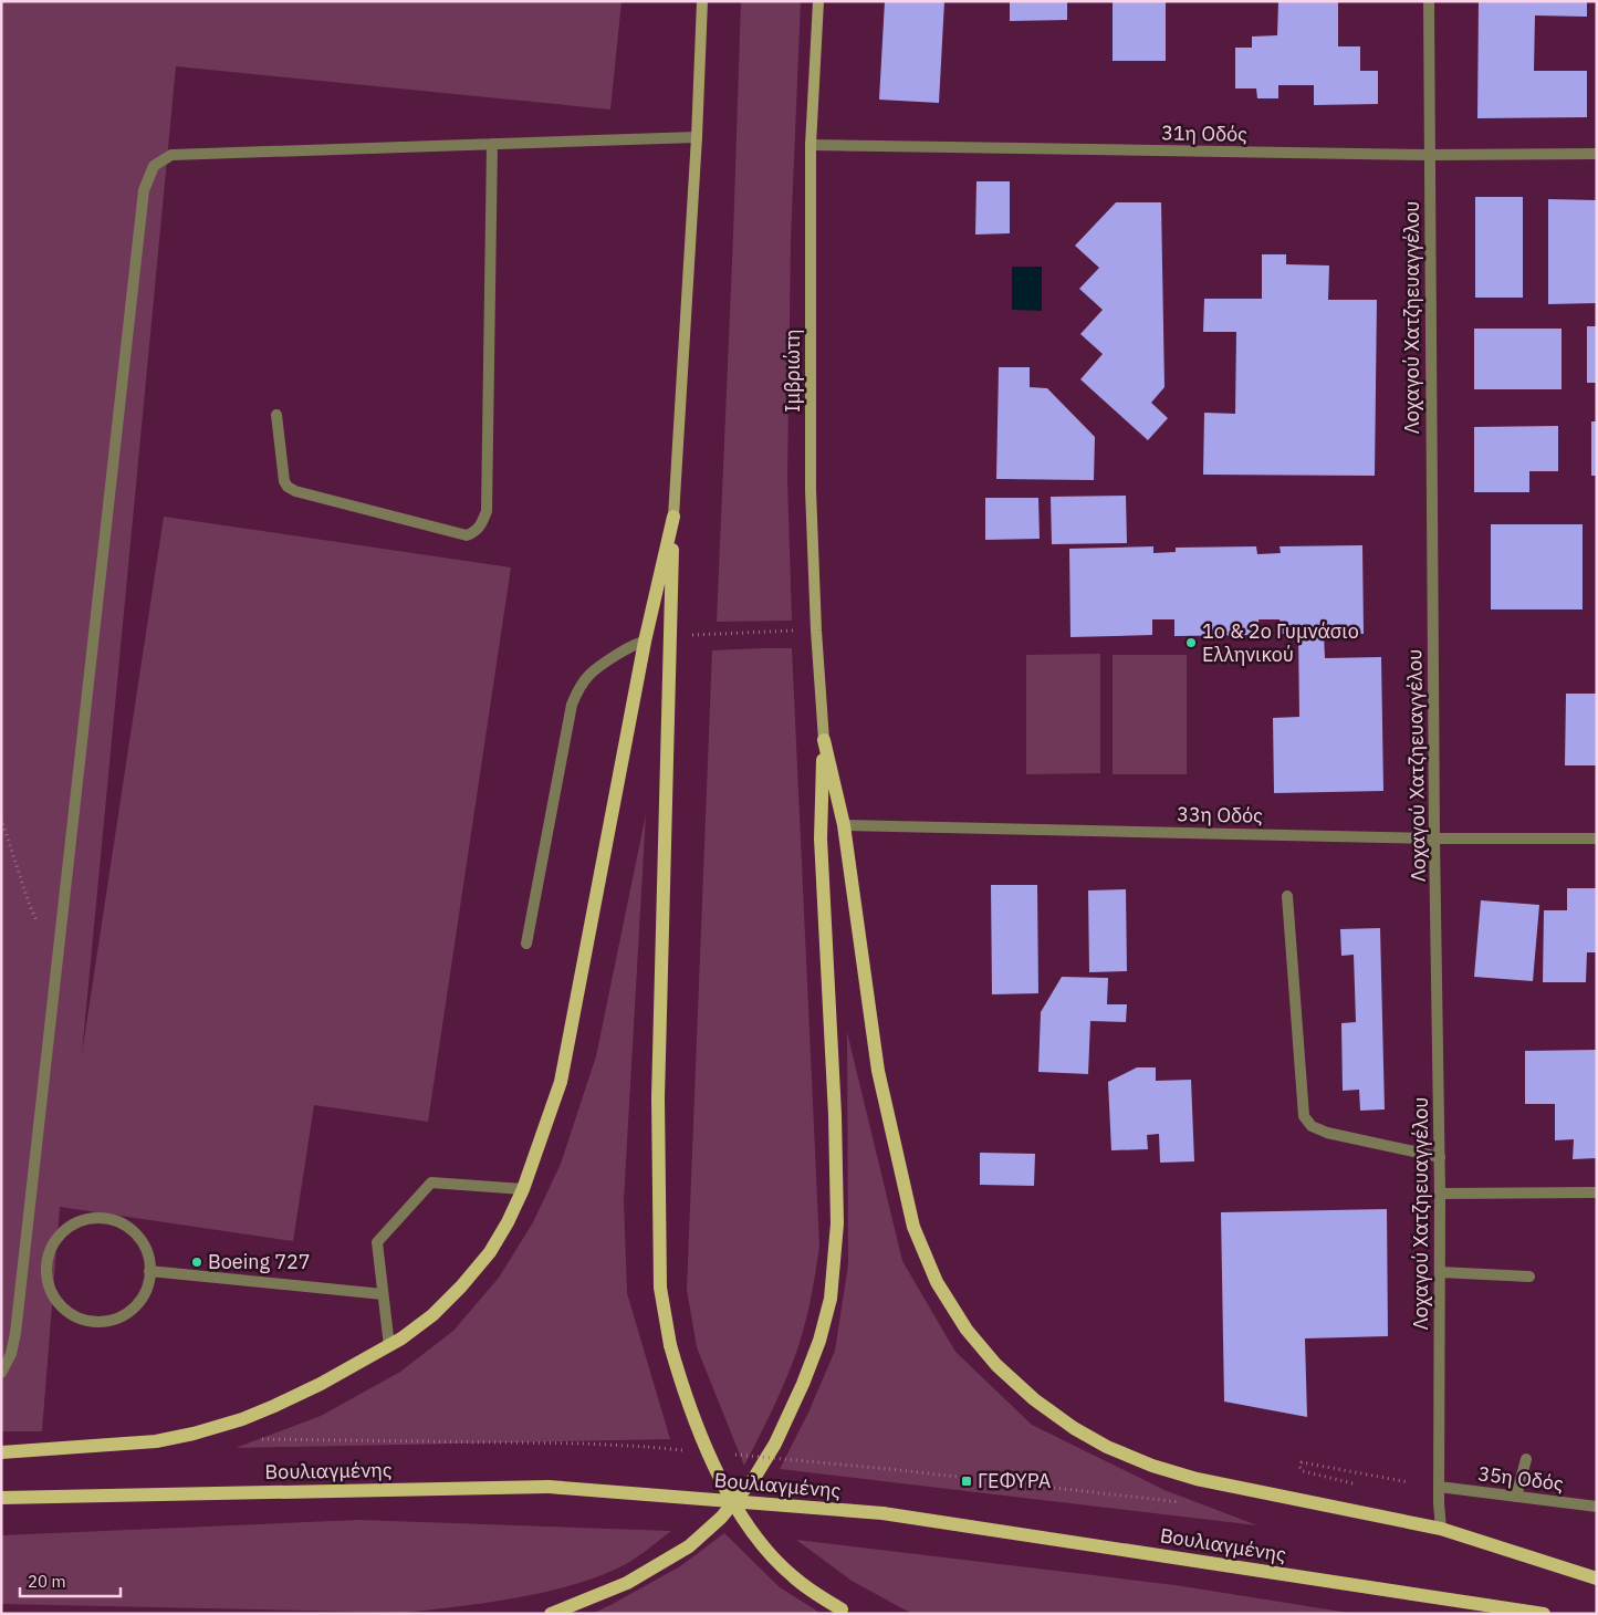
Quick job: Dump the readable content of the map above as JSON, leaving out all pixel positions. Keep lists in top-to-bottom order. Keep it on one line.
{"streets":{"main road":["Βουλιαγμένης"],"street":["31η Οδός","Λοχαγού Χατζηευαγγέλου","Ιμβριώτη","33η Οδός","35η Οδός"]},"crossings":[["31η Οδός","Λοχαγού Χατζηευαγγέλου"],["31η Οδός","Ιμβριώτη"],["Λοχαγού Χατζηευαγγέλου","33η Οδός"],["Λοχαγού Χατζηευαγγέλου","35η Οδός"]],"places":{"other":["1ο & 2ο Γυμνάσιο Ελληνικού","Boeing 727"],"transit":["ΓΕΦΥΡΑ"]},"scale_bar":"20 m"}
